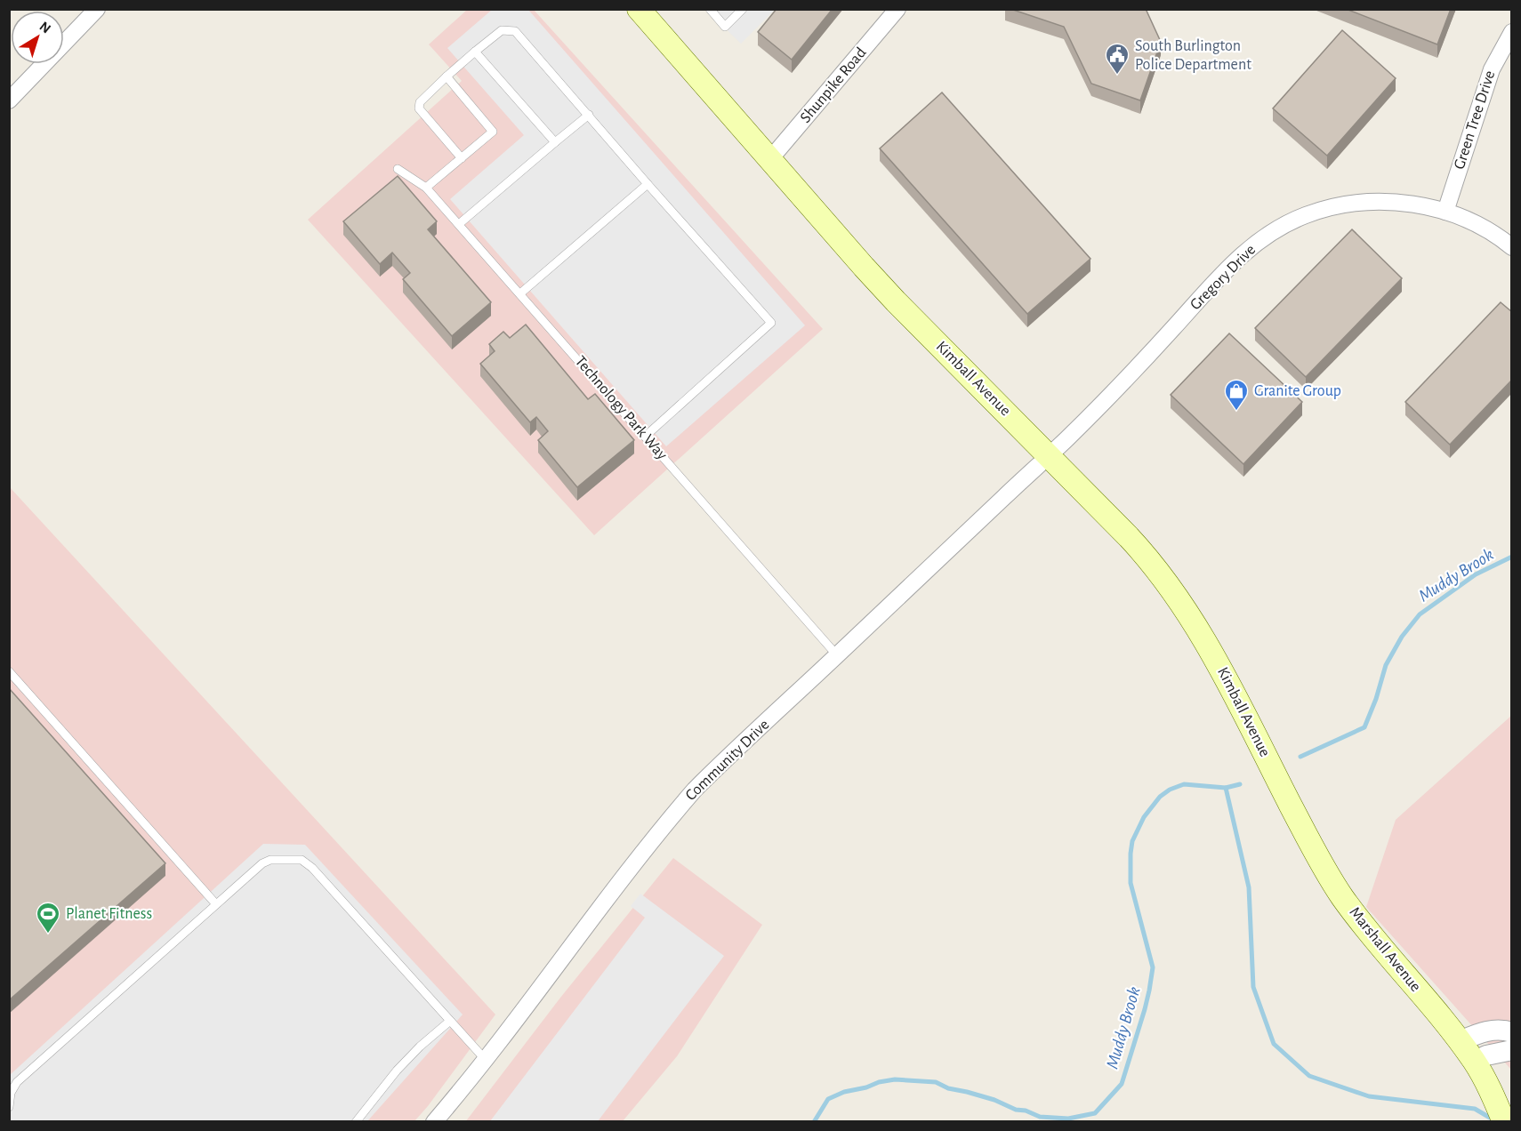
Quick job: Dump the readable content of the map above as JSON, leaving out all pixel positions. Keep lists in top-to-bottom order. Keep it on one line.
{"streets":{"main road":["Kimball Avenue","Marshall Avenue"],"street":["Shunpike Road","Green Tree Drive","Gregory Drive","Community Drive"],"lane":["Technology Park Way"]},"crossings":[["Shunpike Road","Kimball Avenue"],["Green Tree Drive","Gregory Drive"],["Gregory Drive","Community Drive"],["Kimball Avenue","Community Drive"],["Kimball Avenue","Marshall Avenue"],["Technology Park Way","Community Drive"]],"water":["Muddy Brook"],"places":{"public building":["South Burlington Police Department"],"shop":["Granite Group"],"sports":["Planet Fitness"]},"north":"top right"}
